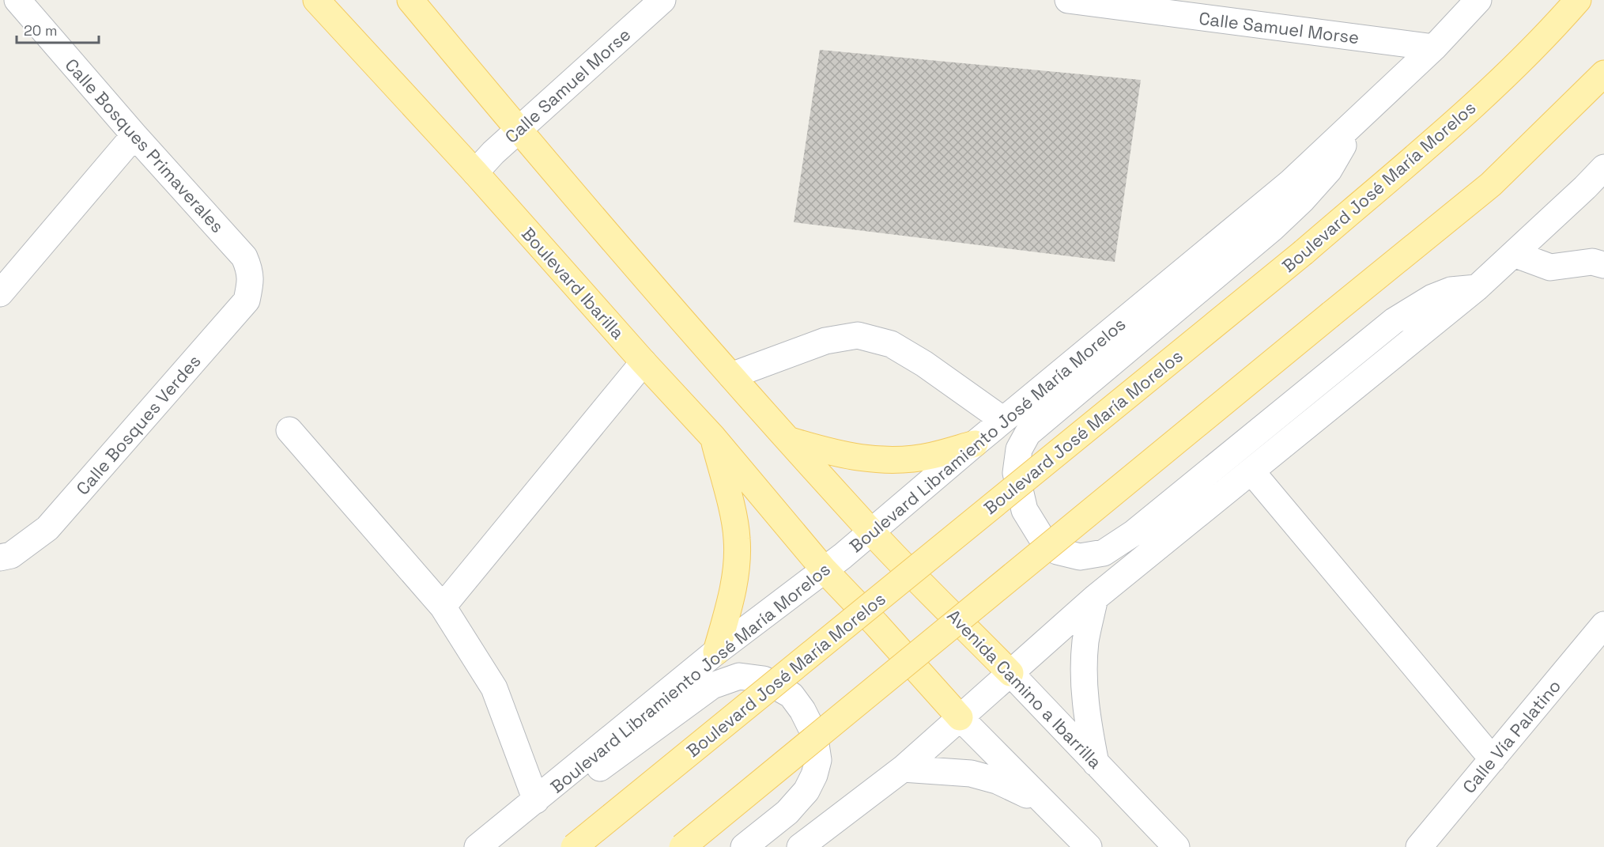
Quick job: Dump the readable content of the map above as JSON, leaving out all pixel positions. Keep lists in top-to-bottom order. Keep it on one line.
{"streets":{"main road":["Boulevard José María Morelos","Boulevard Ibarilla","Avenida Camino a Ibarrilla"],"street":["Calle Samuel Morse","Calle Bosques Primaverales","Calle Bosques Verdes","Boulevard Libramiento José María Morelos","Calle Vía Palatino"]},"crossings":[["Calle Samuel Morse","Boulevard Ibarilla"],["Calle Samuel Morse","Boulevard Libramiento José María Morelos"],["Calle Bosques Primaverales","Calle Bosques Verdes"],["Boulevard Ibarilla","Boulevard Libramiento José María Morelos"],["Boulevard Libramiento José María Morelos","Avenida Camino a Ibarrilla"]],"scale_bar":"20 m"}
